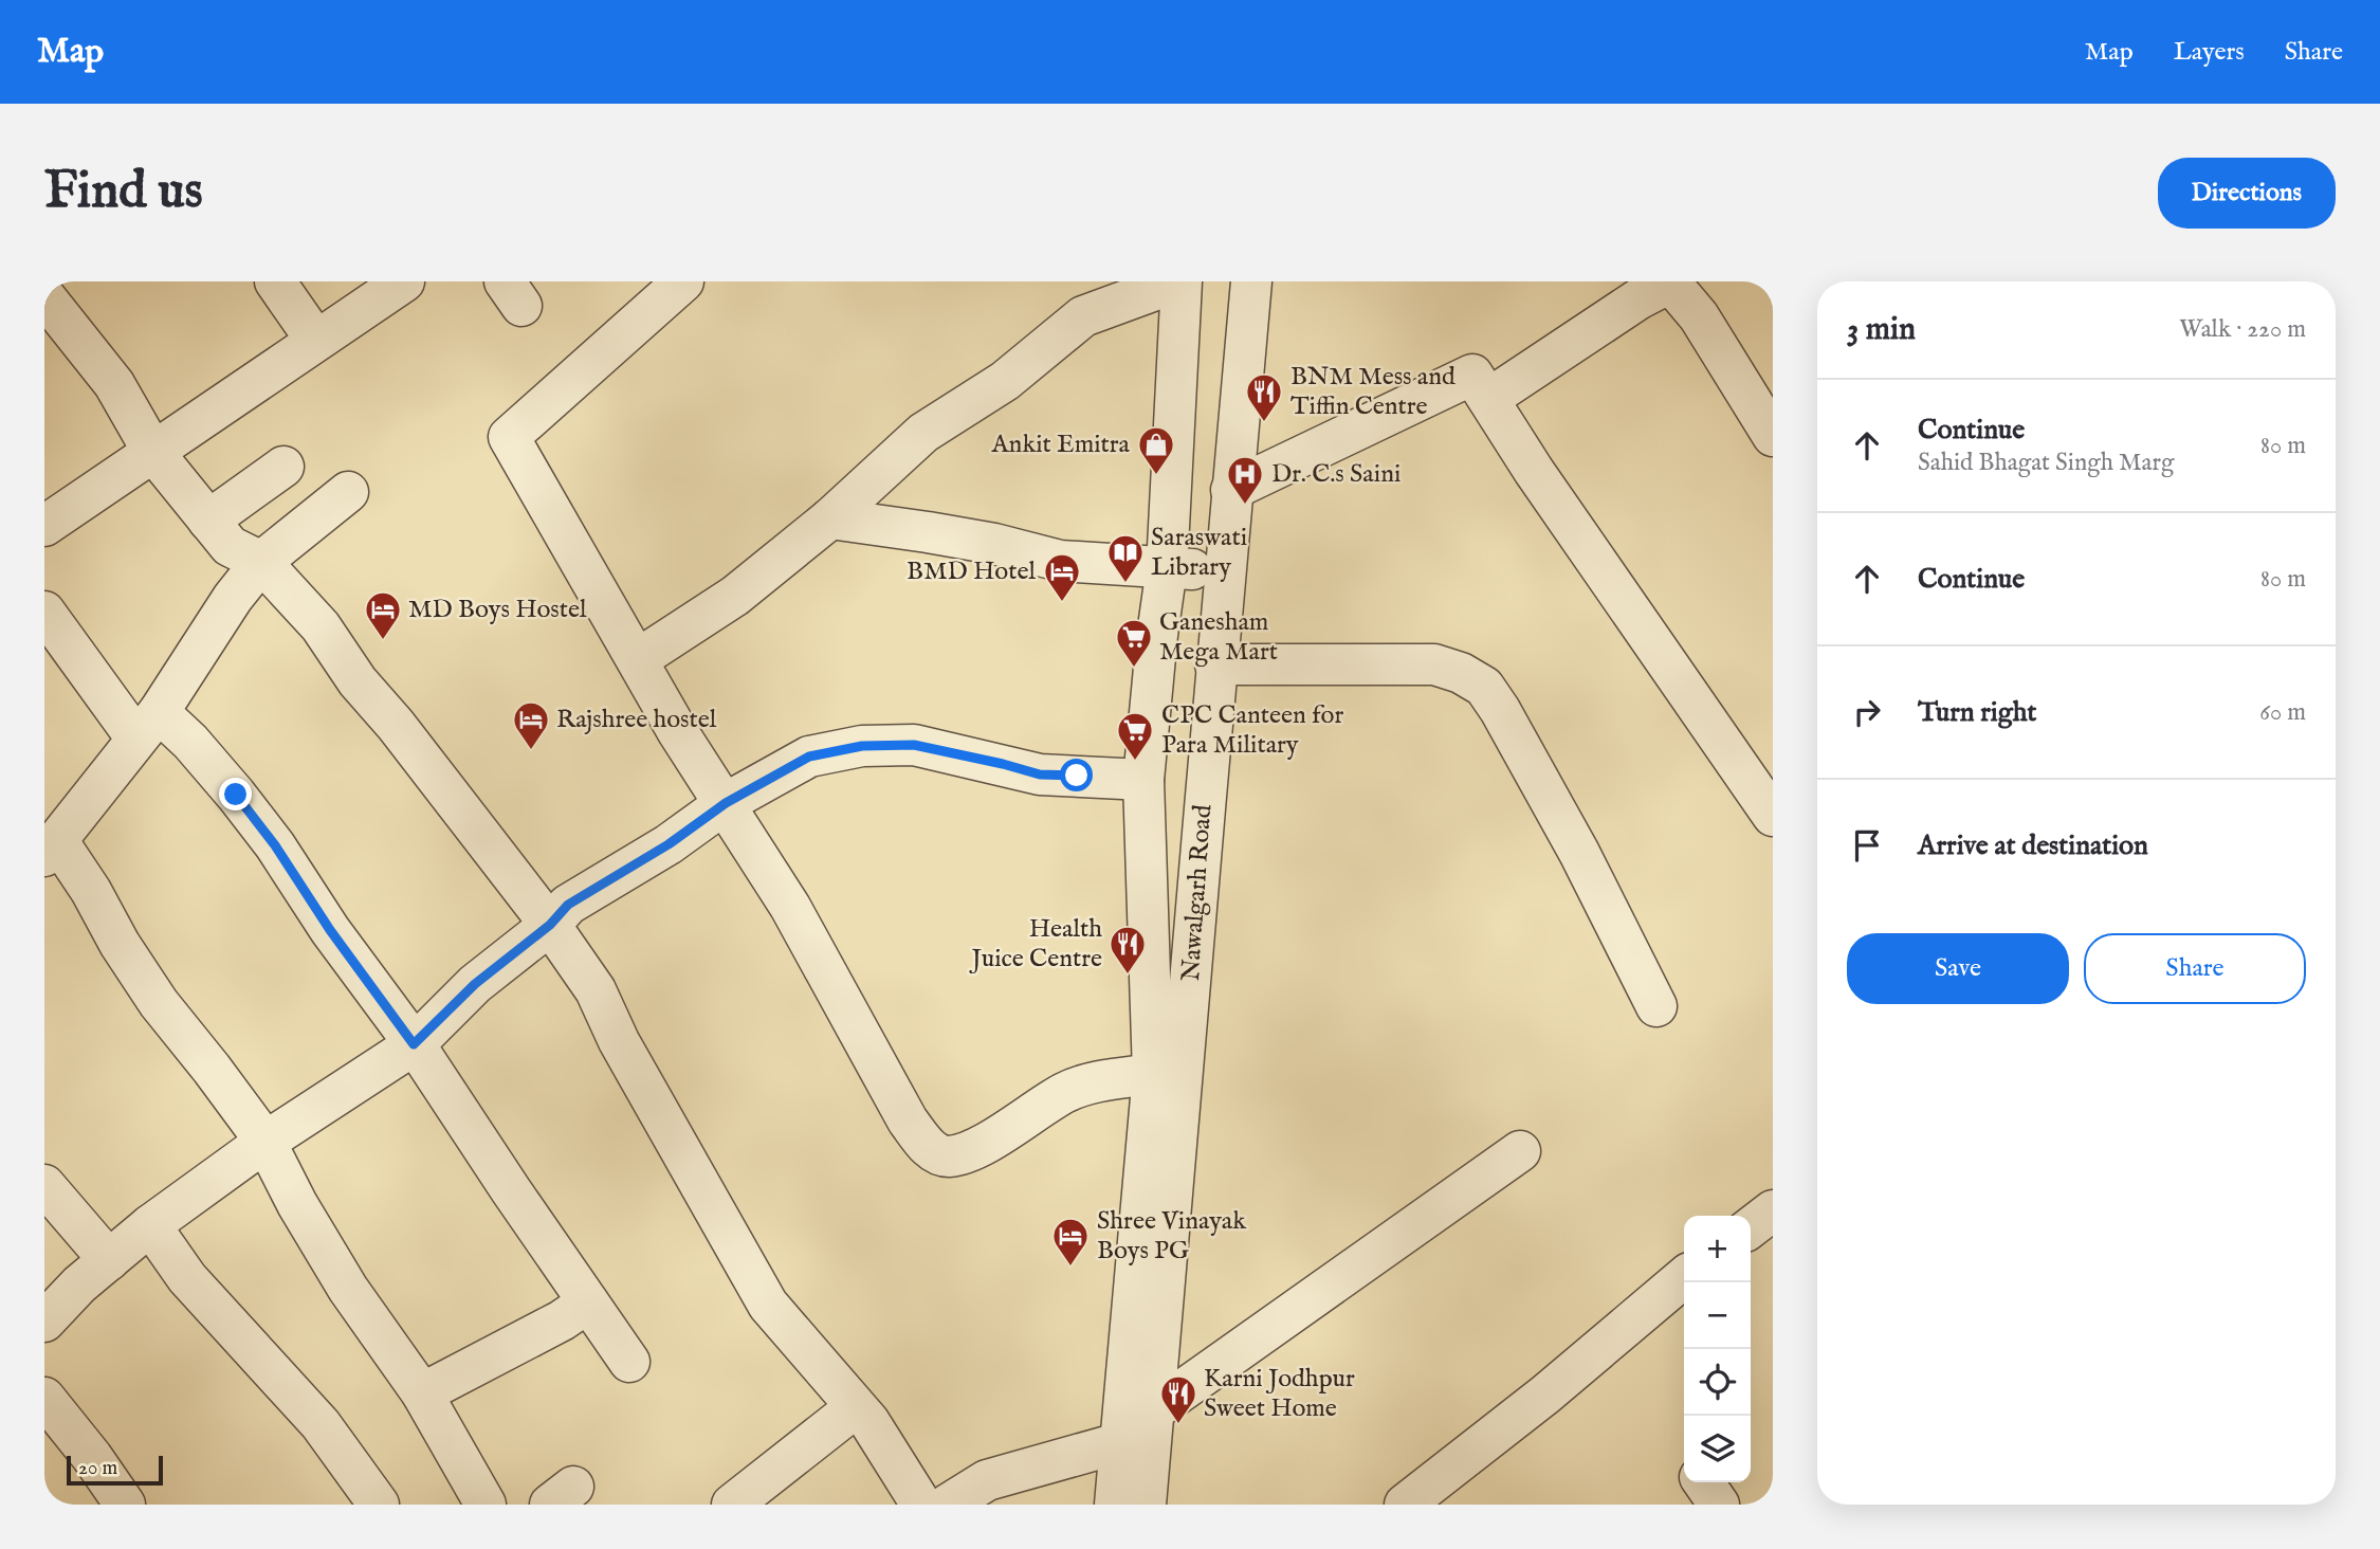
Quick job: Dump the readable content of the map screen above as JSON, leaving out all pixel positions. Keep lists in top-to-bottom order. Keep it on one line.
{"streets":{"street":["Nawalgarh Road"]},"places":{"restaurant":["BNM Mess and Tiffin Centre","Health Juice Centre","Karni Jodhpur Sweet Home"],"shop":["Ankit Emitra"],"hospital":["Dr. C.s Saini"],"library":["Saraswati Library"],"hotel":["BMD Hotel","MD Boys Hostel","Rajshree hostel","Shree Vinayak Boys PG"],"supermarket":["Ganesham Mega Mart","CPC Canteen for Para Military"]},"scale_bar":"20 m","page":{"header":"Map","nav":["Map","Layers","Share"],"buttons":["Directions",["Save","Share"]],"title":"Find us","heading":["3 min","Walk · 220 m"],"list":[["Continue","Sahid Bhagat Singh Marg","80 m"],["Continue","80 m"],["Turn right","60 m"],"Arrive at destination"],"map_buttons":["+","−"],"scale":"20 m"}}
